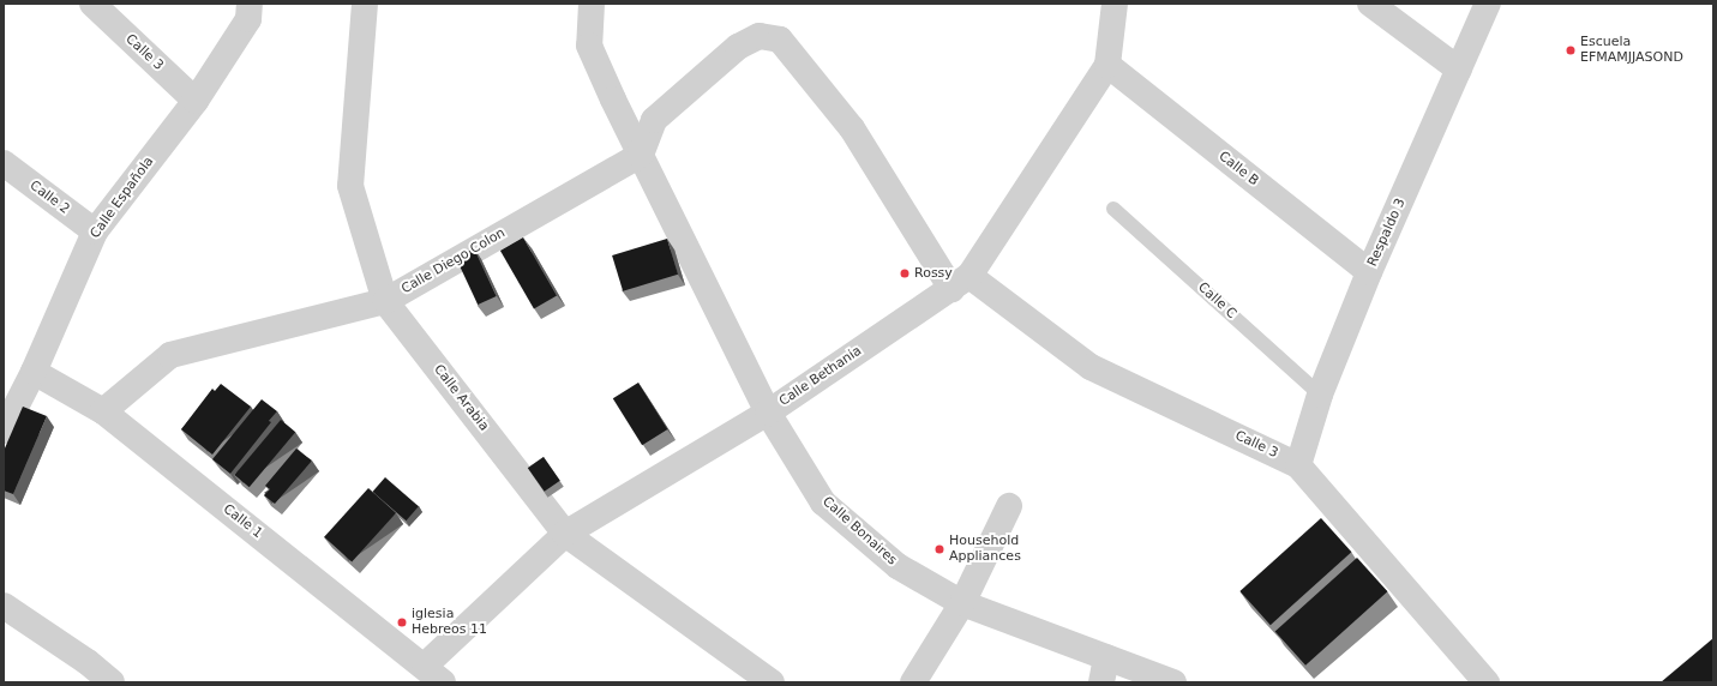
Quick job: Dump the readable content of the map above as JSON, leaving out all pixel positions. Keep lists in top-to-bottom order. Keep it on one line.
{"streets":{"street":["Calle 3","Calle B","Calle 2","Calle Española","Respaldo 3","Calle Diego Colon","Calle Bethania","Calle Arabia","Calle 1","Calle Bonaires"],"lane":["Calle C"]},"crossings":[["Calle 3","Calle Española"],["Calle 3","Respaldo 3"],["Calle 3","Calle Bethania"],["Calle B","Respaldo 3"],["Calle B","Calle Bethania"],["Calle 2","Calle Española"],["Calle Española","Calle 1"],["Respaldo 3","Calle C"],["Calle Diego Colon","Calle Arabia"],["Calle Diego Colon","Calle 1"],["Calle Diego Colon","Calle Bonaires"],["Calle Bethania","Calle Arabia"],["Calle Bethania","Calle 1"],["Calle Bethania","Calle Bonaires"]],"places":["Escuela EFMAMJJASOND","Rossy","Household Appliances","iglesia Hebreos 11"]}
